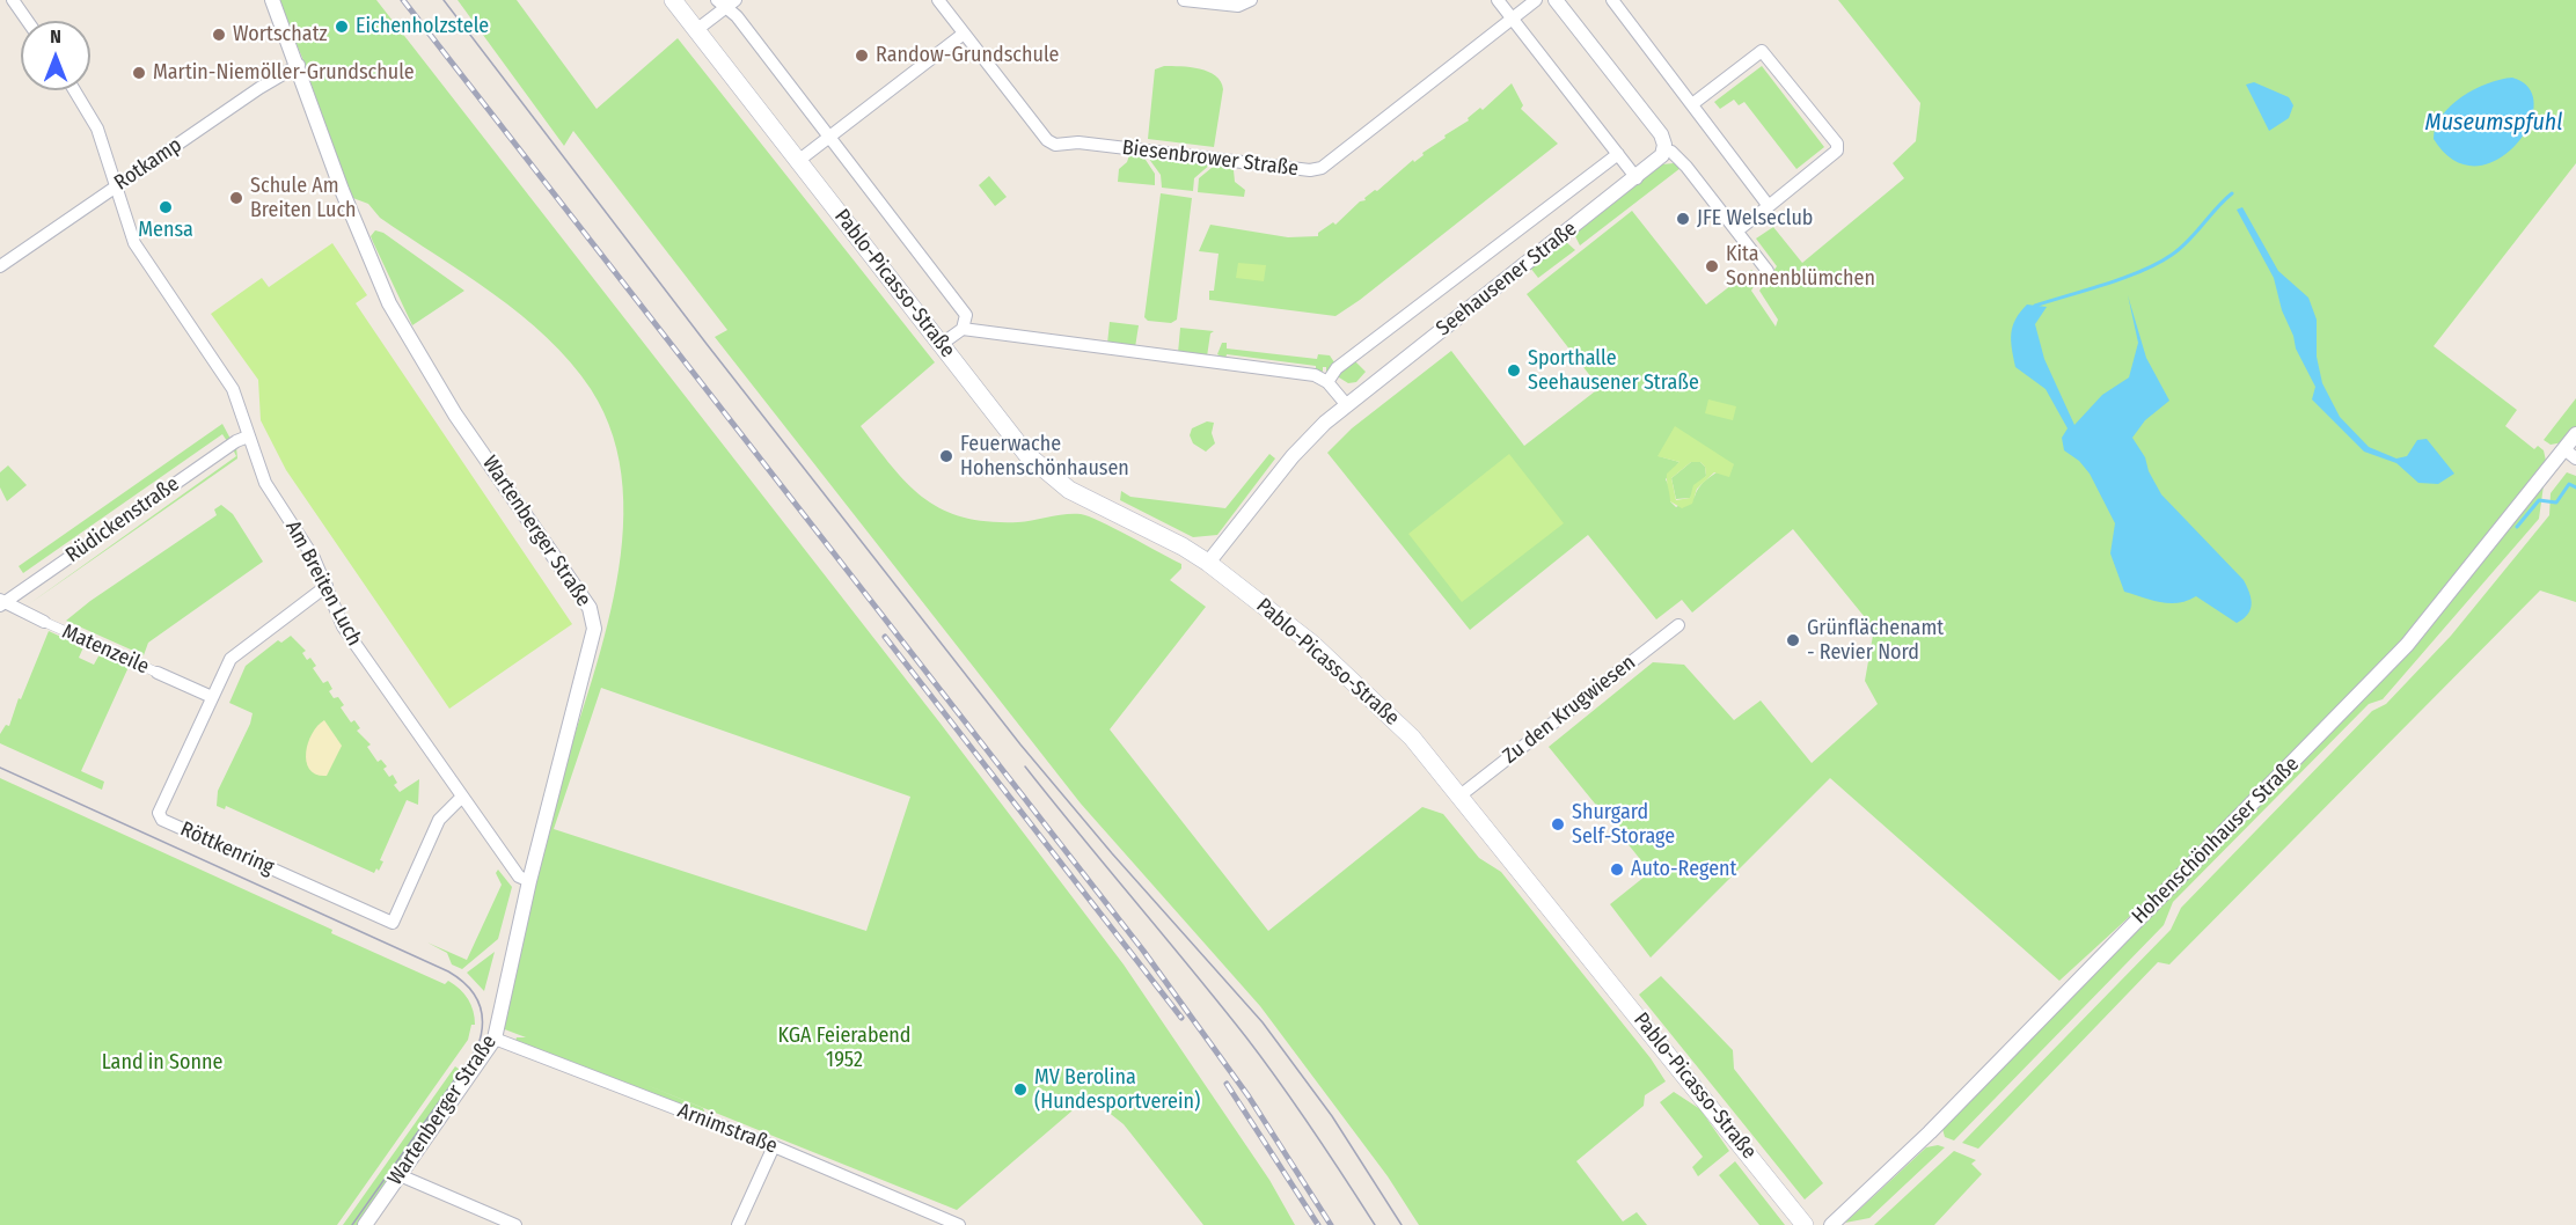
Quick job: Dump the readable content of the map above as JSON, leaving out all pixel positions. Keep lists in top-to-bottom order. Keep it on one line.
{"streets":{"main road":["Pablo-Picasso-Straße"],"street":["Biesenbrower Straße","Rotkamp","Seehausener Straße","Rüdickenstraße","Wartenberger Straße","Am Breiten Luch","Matenzeile","Zu den Krugwiesen","Hohenschönhauser Straße","Röttkenring","Arnimstraße"]},"crossings":[["Rotkamp","Wartenberger Straße"],["Rotkamp","Am Breiten Luch"],["Seehausener Straße","Pablo-Picasso-Straße"],["Pablo-Picasso-Straße","Zu den Krugwiesen"],["Rüdickenstraße","Am Breiten Luch"],["Rüdickenstraße","Matenzeile"],["Wartenberger Straße","Am Breiten Luch"],["Wartenberger Straße","Arnimstraße"],["Am Breiten Luch","Röttkenring"],["Matenzeile","Röttkenring"]],"water":["Museumspfuhl"],"parks":["KGA Feierabend 1952","Land in Sonne"],"places":["Eichenholzstele","Wortschatz","Randow-Grundschule","Martin-Niemöller-Grundschule","Schule Am Breiten Luch","Mensa","JFE Welseclub","Kita Sonnenblümchen","Sporthalle Seehausener Straße","Feuerwache Hohenschönhausen","Grünflächenamt - Revier Nord","Shurgard Self-Storage","Auto-Regent","MV Berolina (Hundesportverein)"],"north":"top"}
